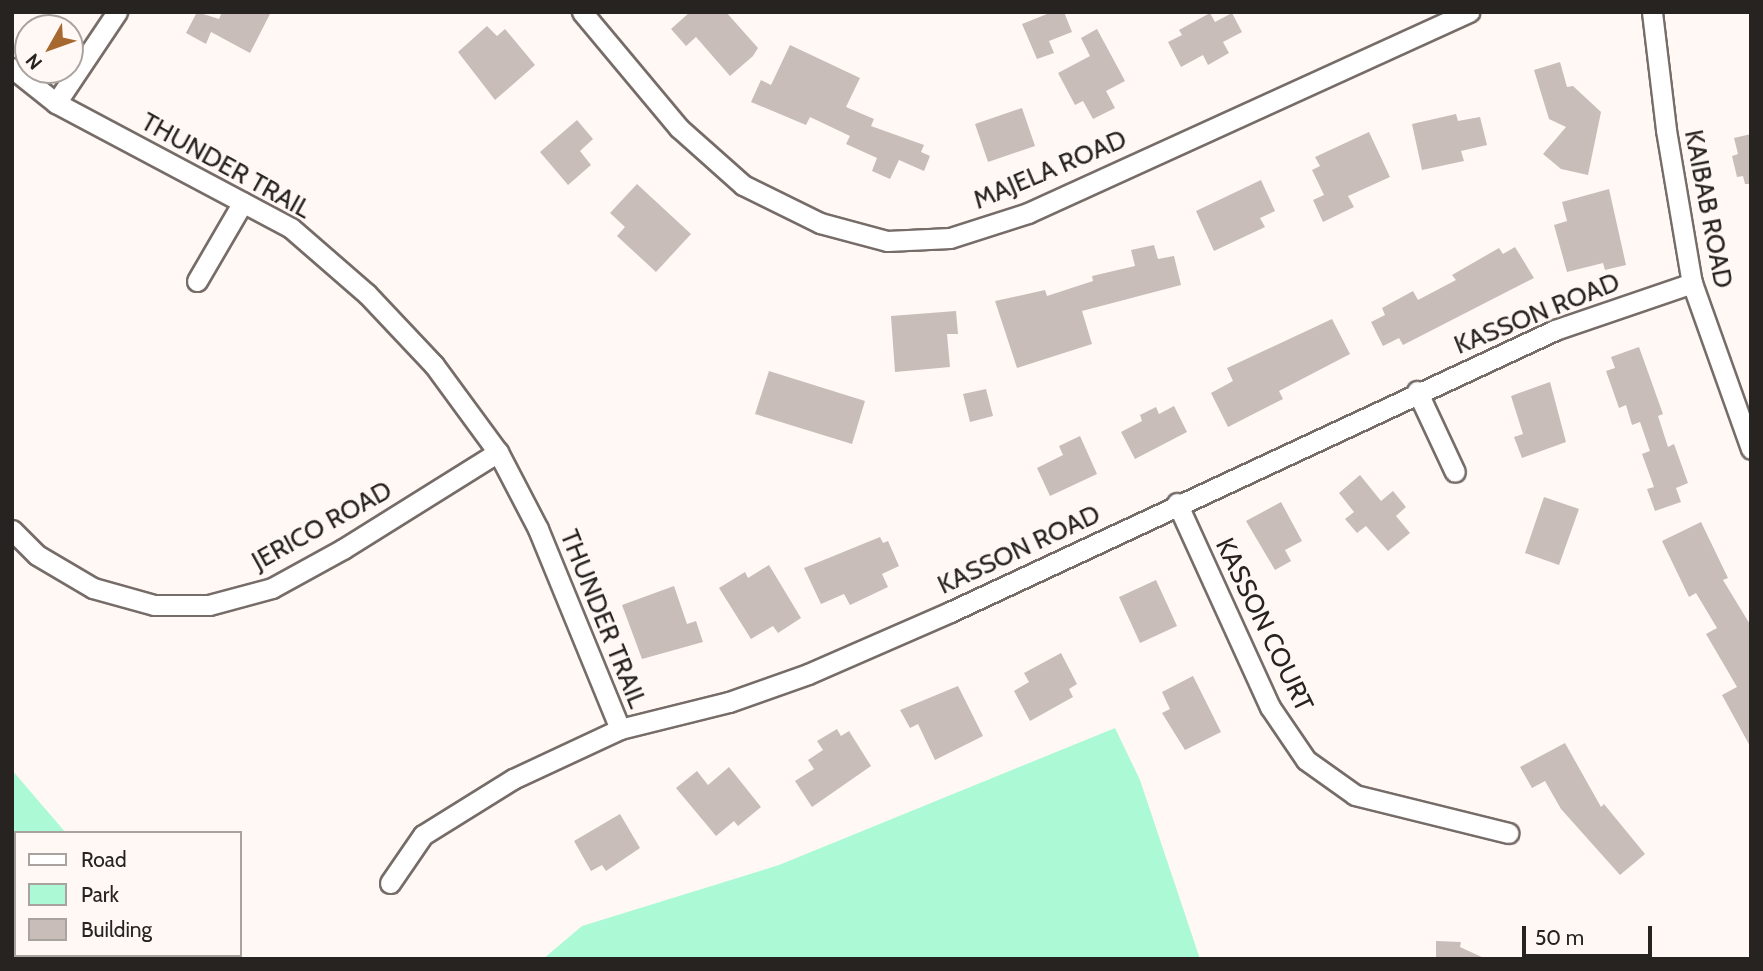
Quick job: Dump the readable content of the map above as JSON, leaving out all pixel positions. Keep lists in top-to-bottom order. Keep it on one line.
{"streets":{"street":["THUNDER TRAIL","MAJELA ROAD","KAIBAB ROAD","KASSON ROAD","JERICO ROAD","KASSON COURT"]},"crossings":[["THUNDER TRAIL","KASSON ROAD"],["THUNDER TRAIL","JERICO ROAD"],["KAIBAB ROAD","KASSON ROAD"],["KASSON ROAD","KASSON COURT"]],"legend":["Road","Park","Building"],"scale_bar":"50 m","north":"bottom left"}
